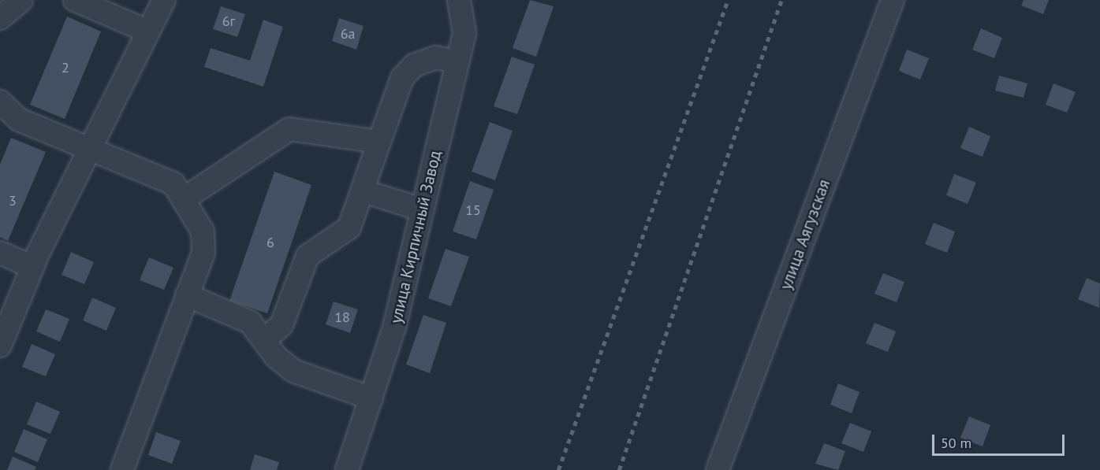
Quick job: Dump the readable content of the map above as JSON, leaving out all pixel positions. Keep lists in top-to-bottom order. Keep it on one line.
{"streets":{"street":["улица Аягузская","улица Кирпичный Завод"]},"house_numbers":["6г","6а","2","3","15","6","18"],"scale_bar":"50 m"}
